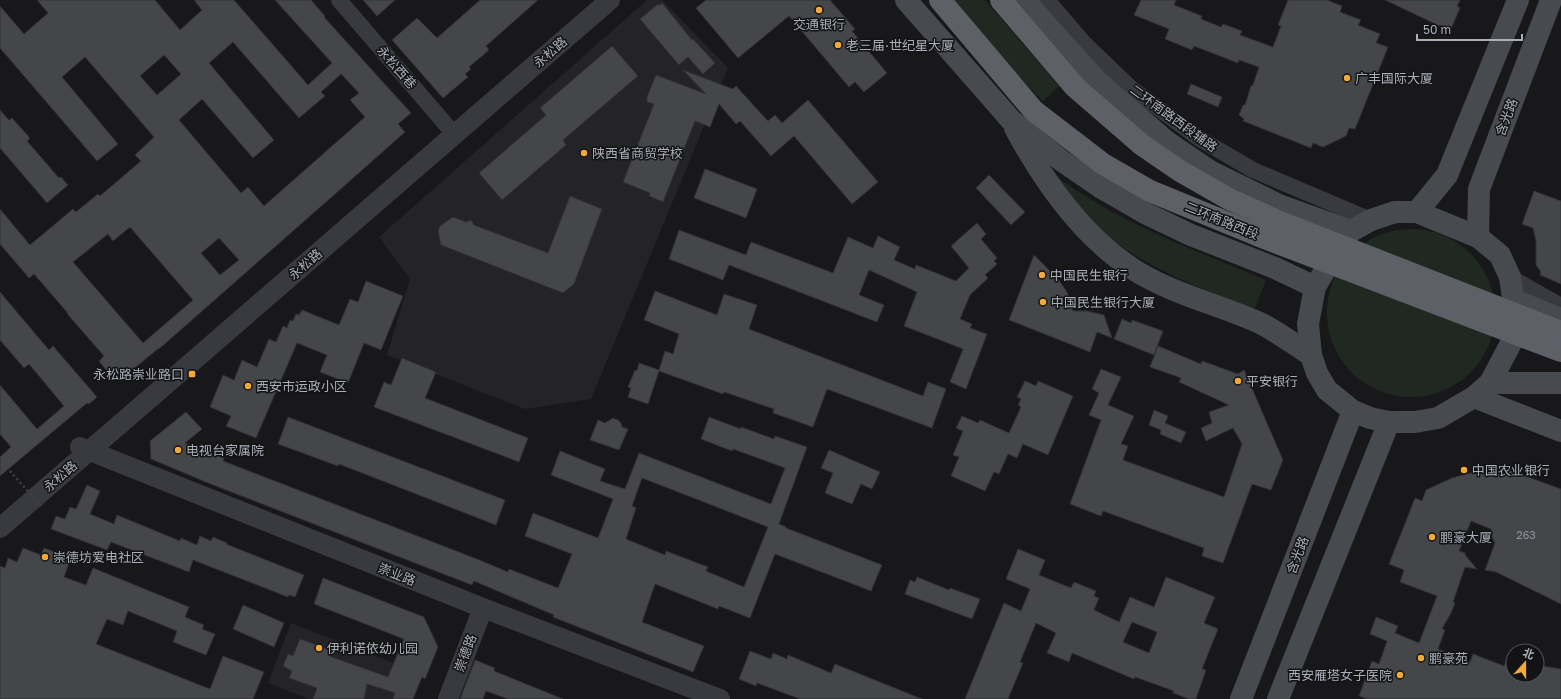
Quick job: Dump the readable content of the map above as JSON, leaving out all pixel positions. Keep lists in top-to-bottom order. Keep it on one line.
{"streets":{"highway":["二环南路西段"],"main road":["含光路"],"street":["永松路","永松西巷","二环南路西段辅路","崇业路","崇德路"]},"crossings":[["永松路","永松西巷"],["永松路","崇业路"],["崇业路","崇德路"]],"places":{"other":["交通银行","老三届·世纪星大厦","广丰国际大厦","陕西省商贸学校","中国民生银行","中国民生银行大厦","平安银行","西安市运政小区","电视台家属院","中国农业银行","鹏豪大厦","崇德坊爱电社区","伊利诺依幼儿园","鹏豪苑","西安雁塔女子医院"],"transit":["永松路崇业路口"]},"house_numbers":["263"],"scale_bar":"50 m","north":"top"}
